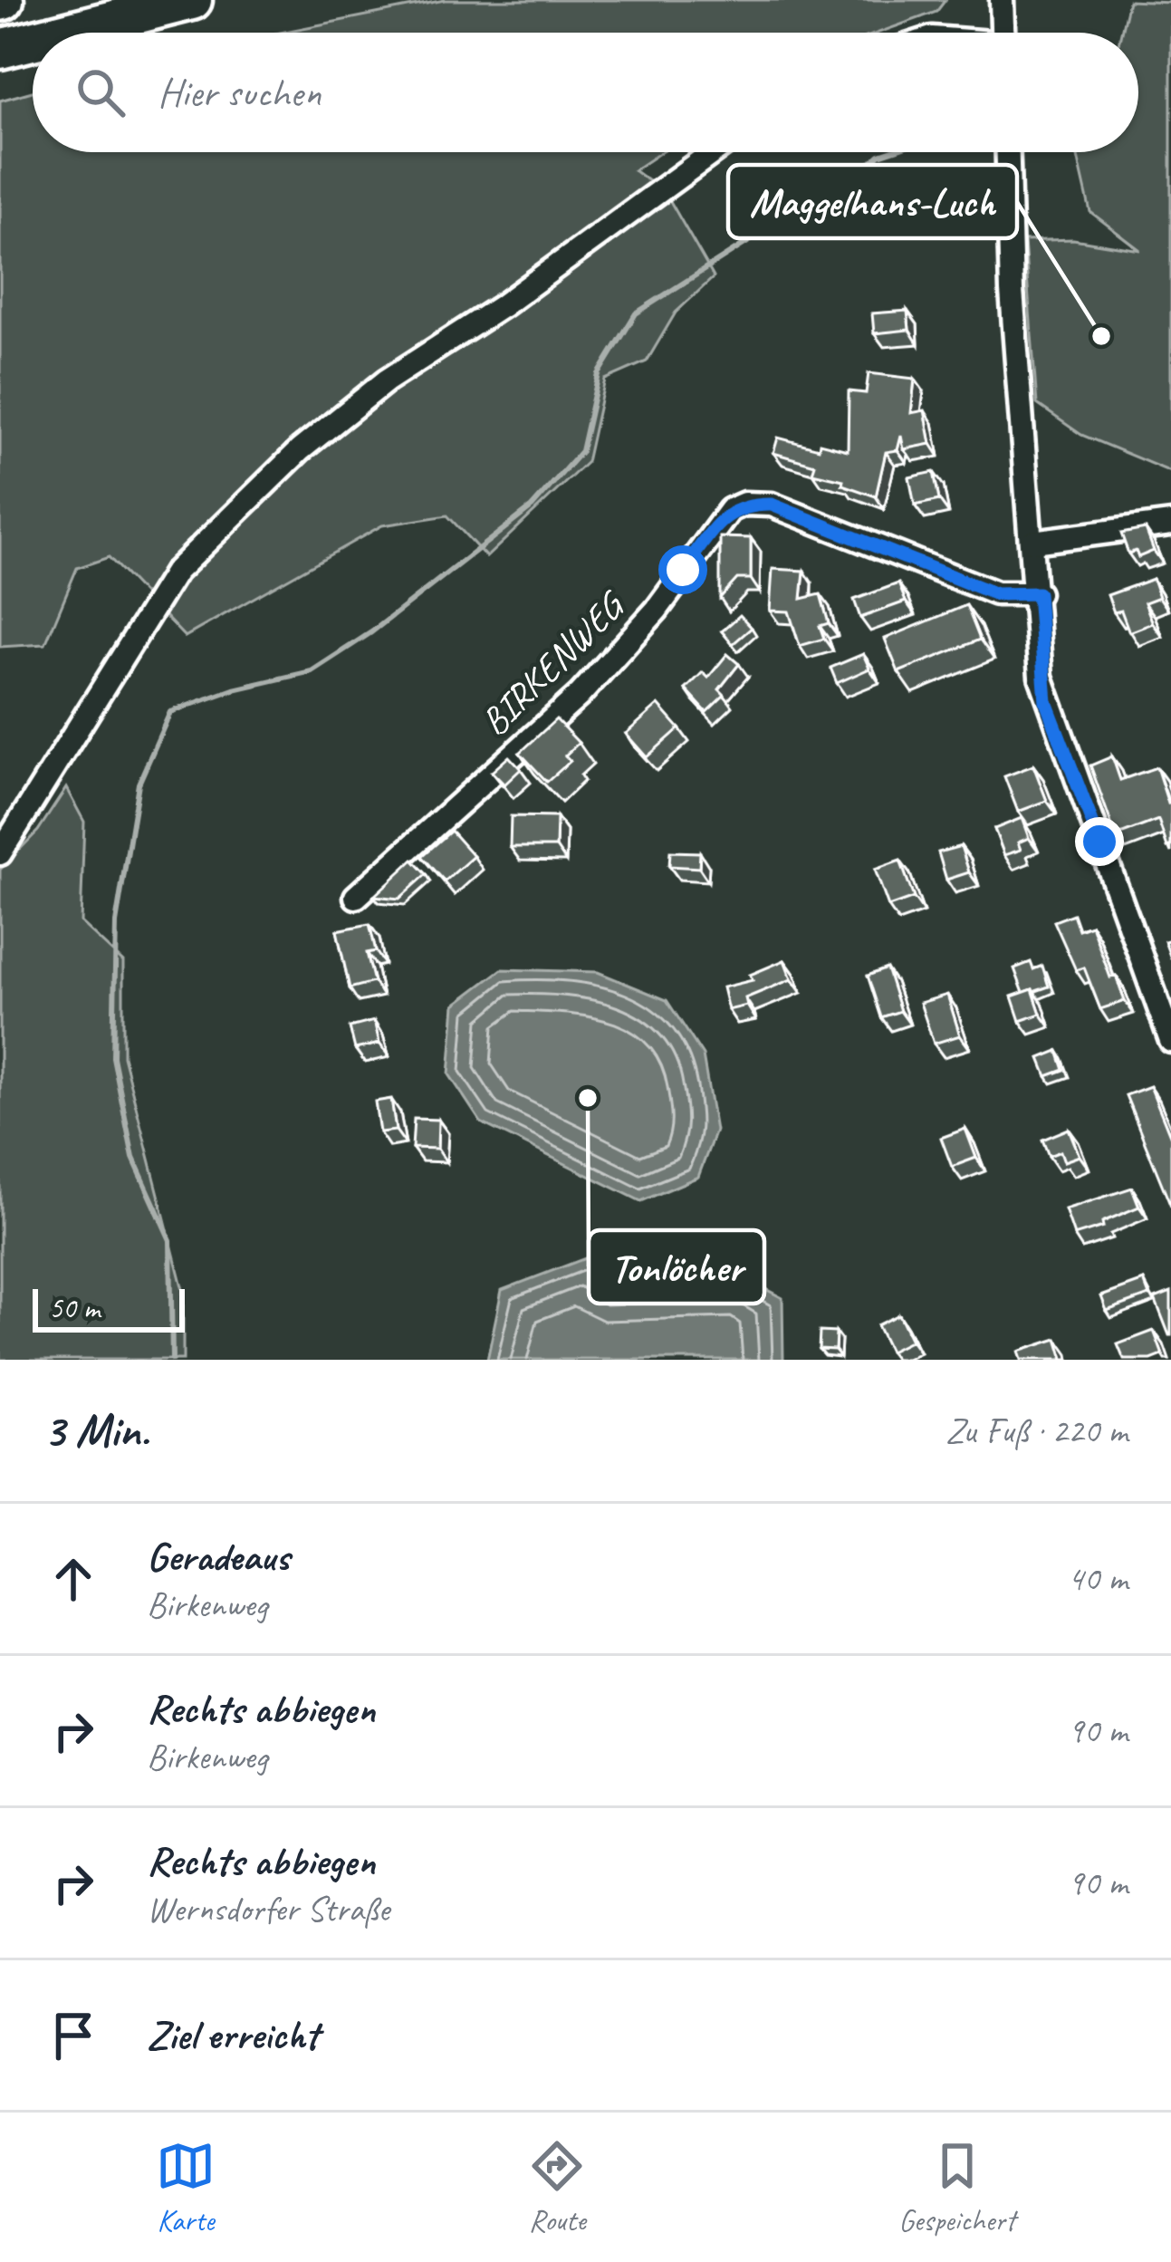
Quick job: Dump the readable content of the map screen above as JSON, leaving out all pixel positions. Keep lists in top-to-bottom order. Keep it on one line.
{"streets":{"street":["BIRKENWEG"]},"places":["Maggelhans-Luch","Tonlöcher"],"scale_bar":"50 m","page":{"search":"Hier suchen","scale":"50 m","heading":["3 Min.","Zu Fuß · 220 m"],"list":[["Geradeaus","Birkenweg","40 m"],["Rechts abbiegen","Birkenweg","90 m"],["Rechts abbiegen","Wernsdorfer Straße","90 m"],"Ziel erreicht"],"nav":["Karte","Route","Gespeichert"]}}
